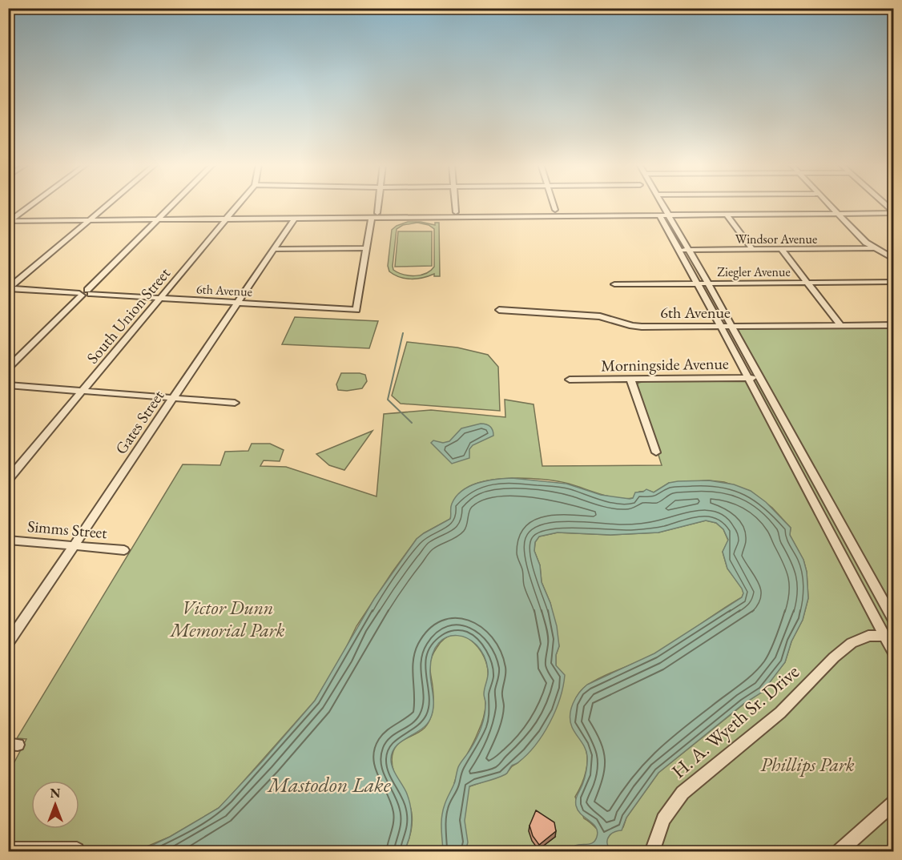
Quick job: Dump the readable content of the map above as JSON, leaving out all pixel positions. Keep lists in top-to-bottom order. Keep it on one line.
{"streets":{"street":["Windsor Avenue","Ziegler Avenue","6th Avenue","South Union Street","Morningside Avenue","Gates Street","Simms Street","H. A. Wyeth Sr. Drive"]},"crossings":[["6th Avenue","South Union Street"],["6th Avenue","Gates Street"],["Gates Street","Simms Street"]],"water":["Mastodon Lake"],"parks":["Victor Dunn Memorial Park","Phillips Park"],"north":"top"}
